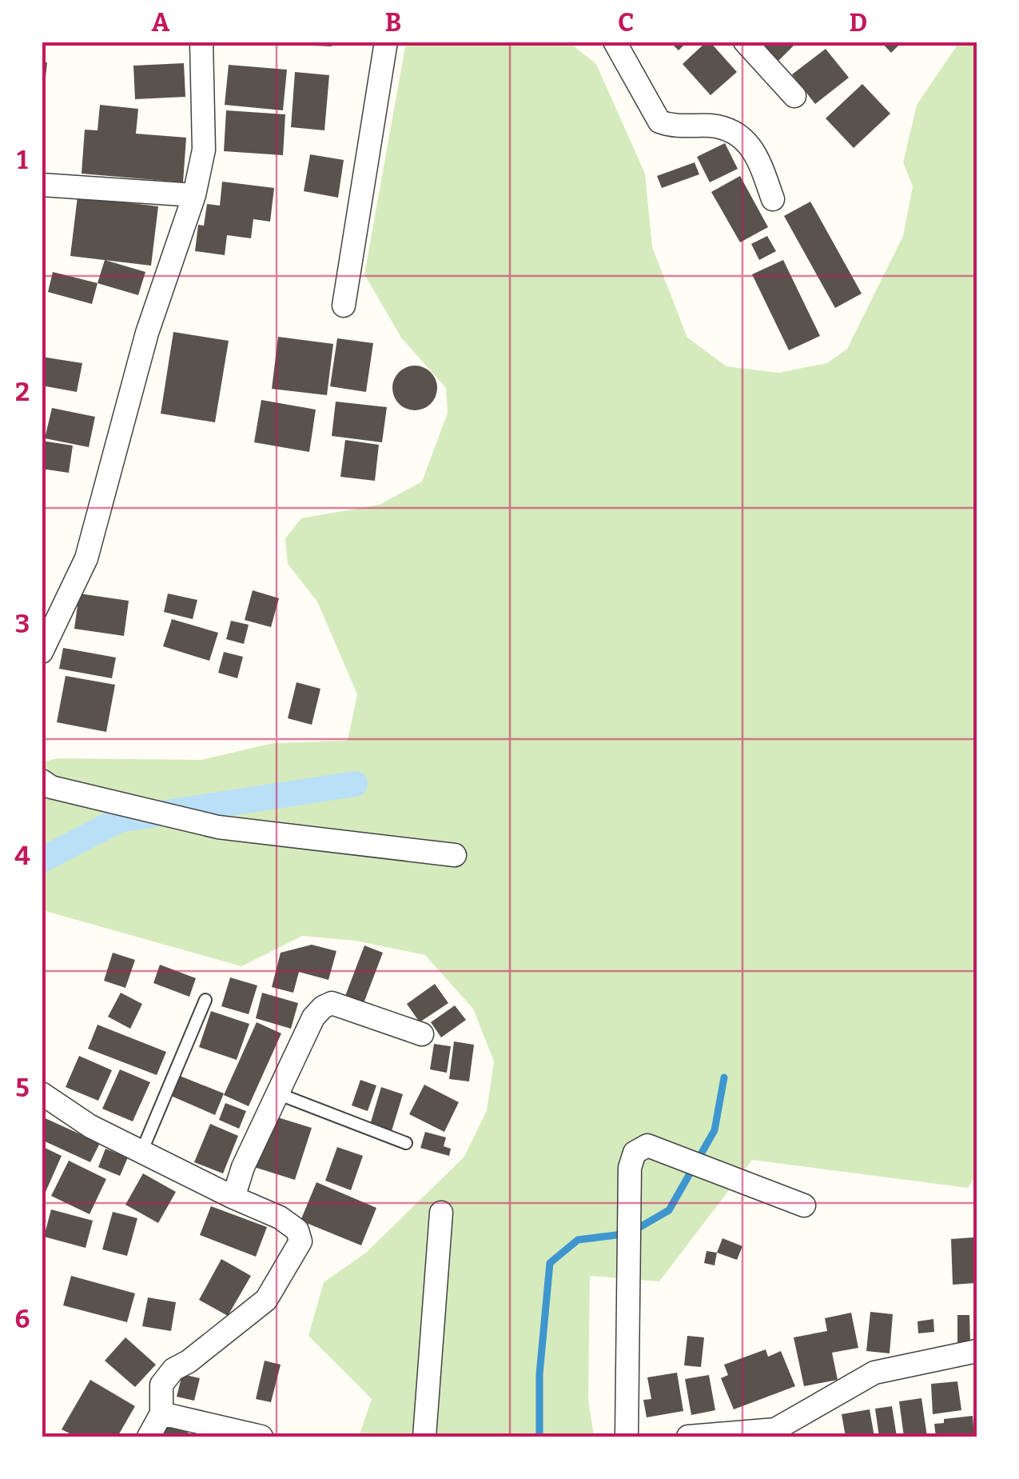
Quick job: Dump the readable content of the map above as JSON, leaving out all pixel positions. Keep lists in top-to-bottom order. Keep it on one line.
{"grid":{"columns":["A","B","C","D"],"rows":["1","2","3","4","5","6"]}}
